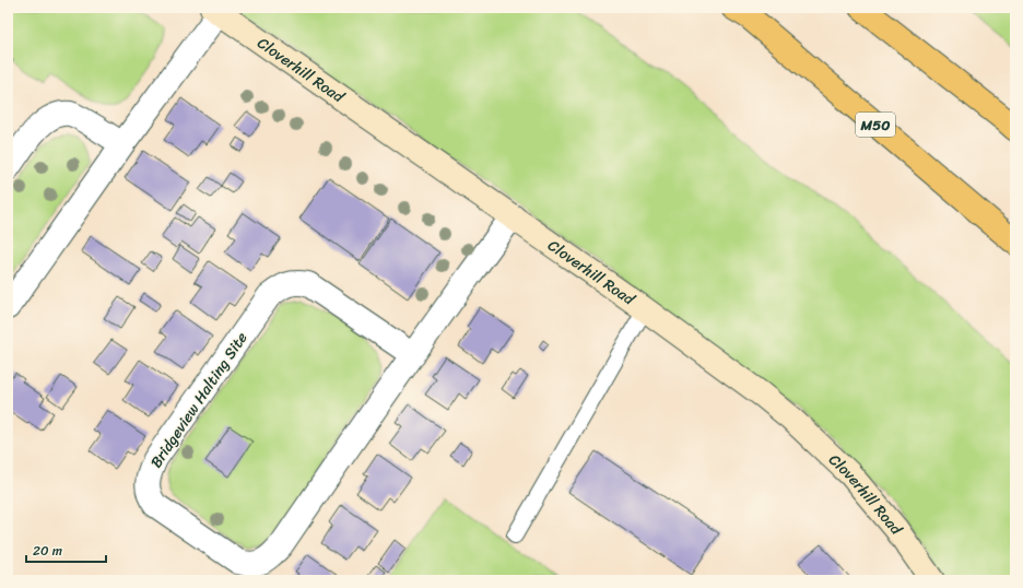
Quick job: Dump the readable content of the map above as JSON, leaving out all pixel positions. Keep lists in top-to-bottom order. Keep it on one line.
{"streets":{"highway":["M50"],"street":["Cloverhill Road","Bridgeview Halting Site"]},"crossings":[["Cloverhill Road","Bridgeview Halting Site"]],"scale_bar":"20 m"}
